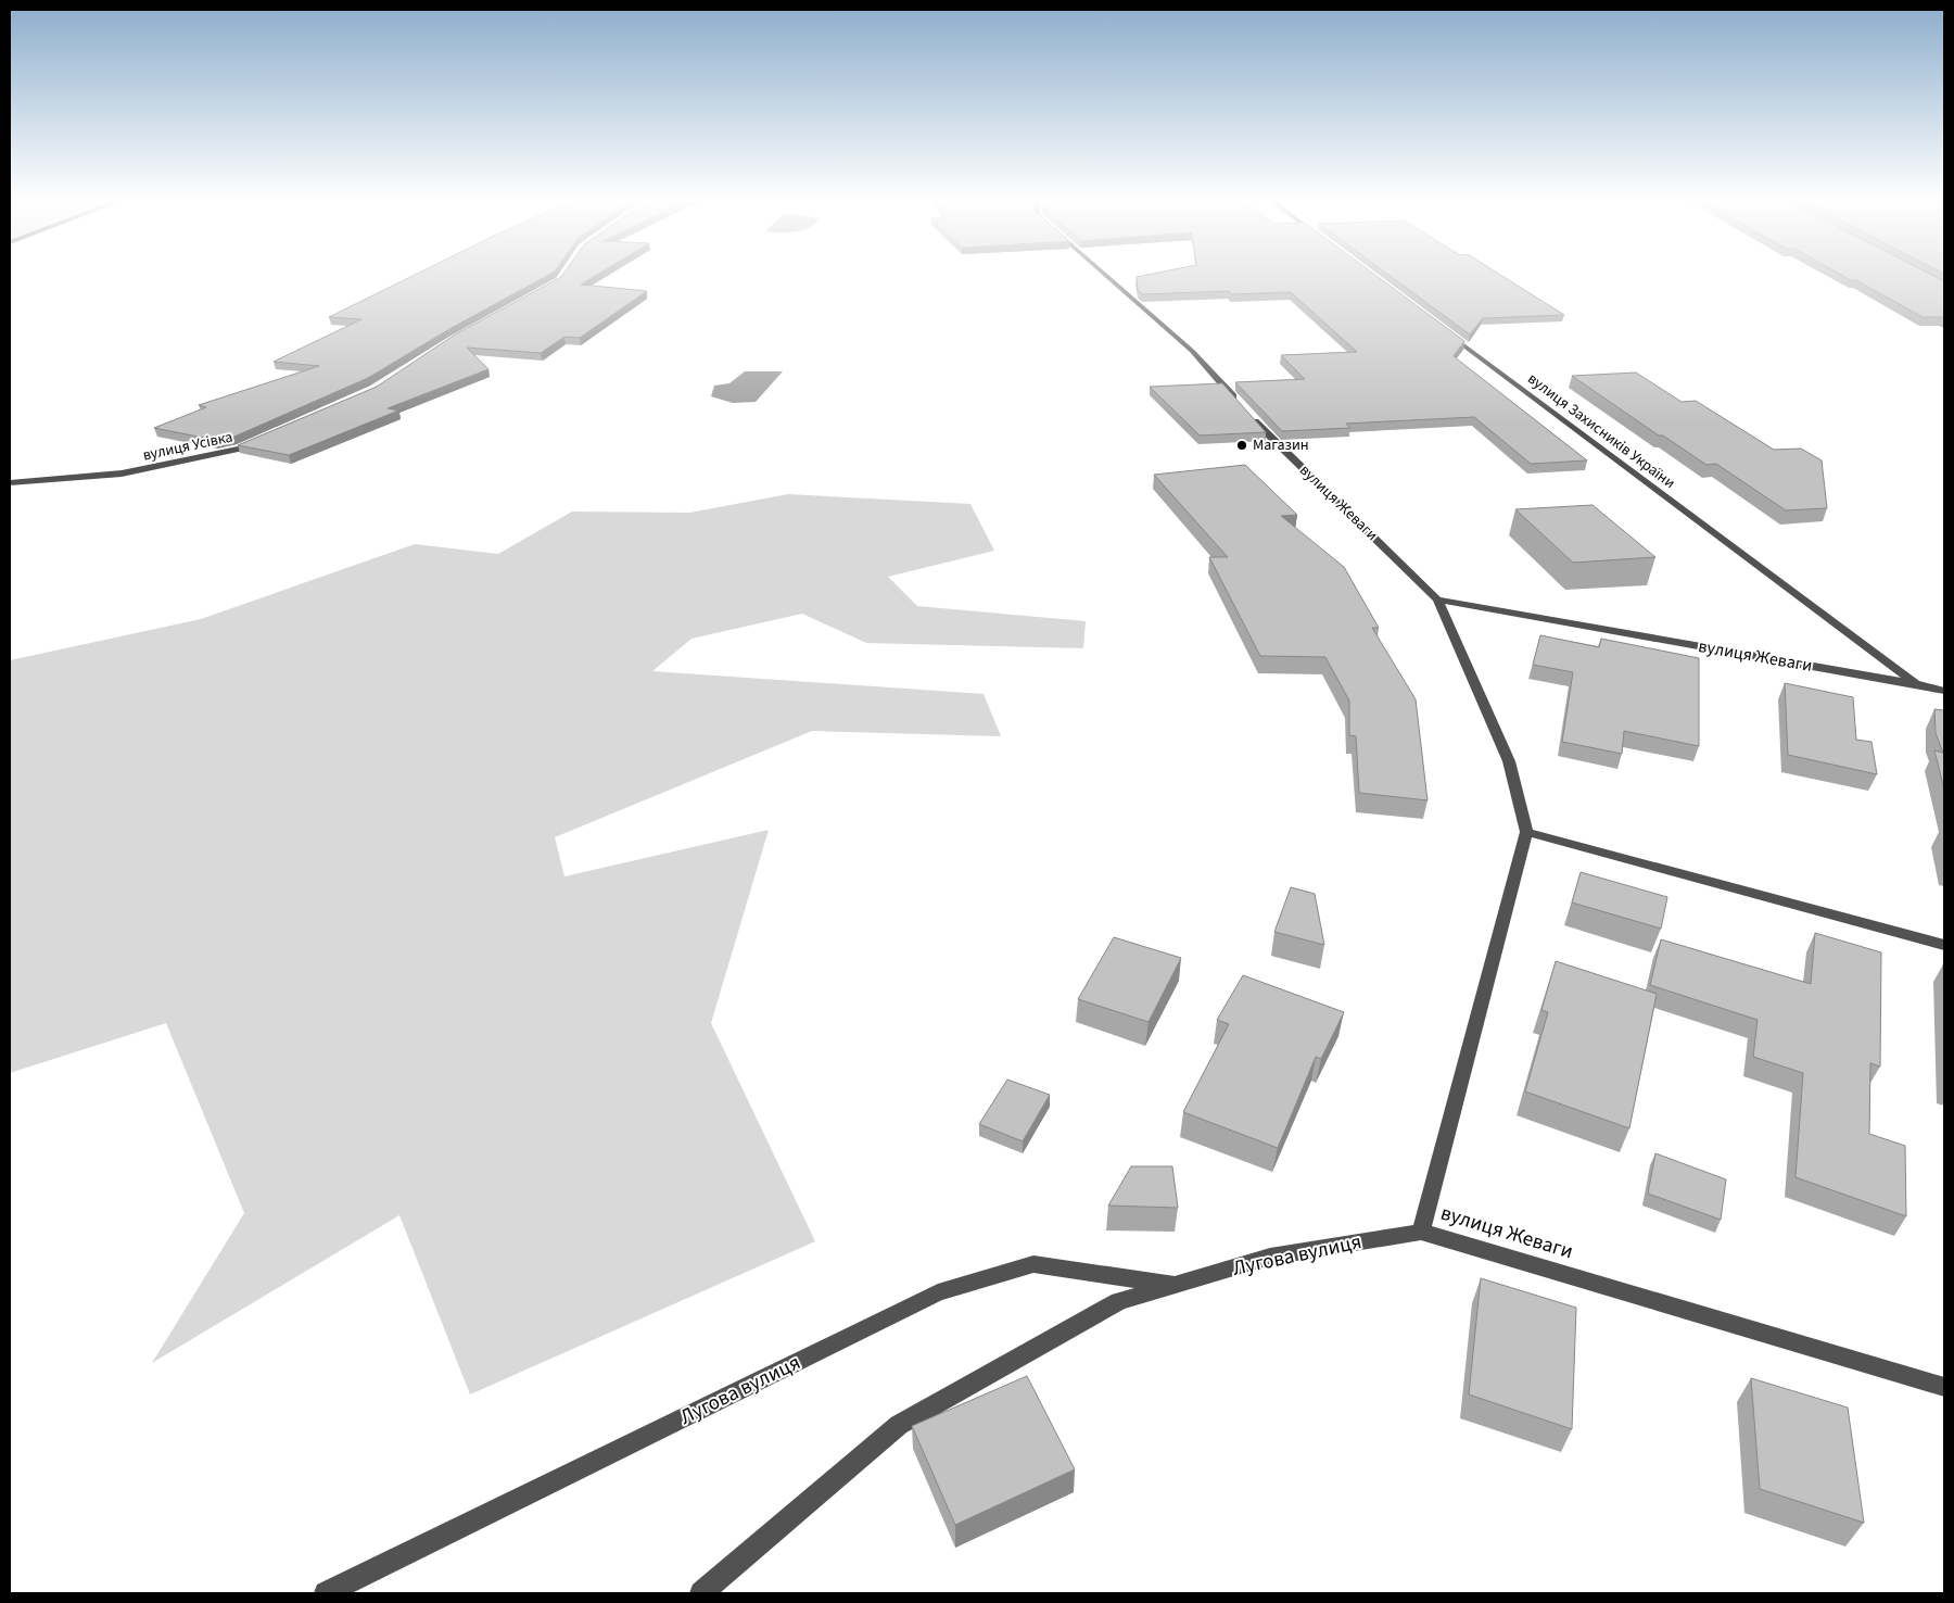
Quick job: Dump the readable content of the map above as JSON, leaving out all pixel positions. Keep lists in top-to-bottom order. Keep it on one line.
{"streets":{"street":["вулиця Захисників України","вулиця Усівка","вулиця Жеваги","Лугова вулиця"]},"crossings":[["вулиця Захисників України","вулиця Жеваги"],["вулиця Жеваги","Лугова вулиця"]],"places":["Магазин"]}
